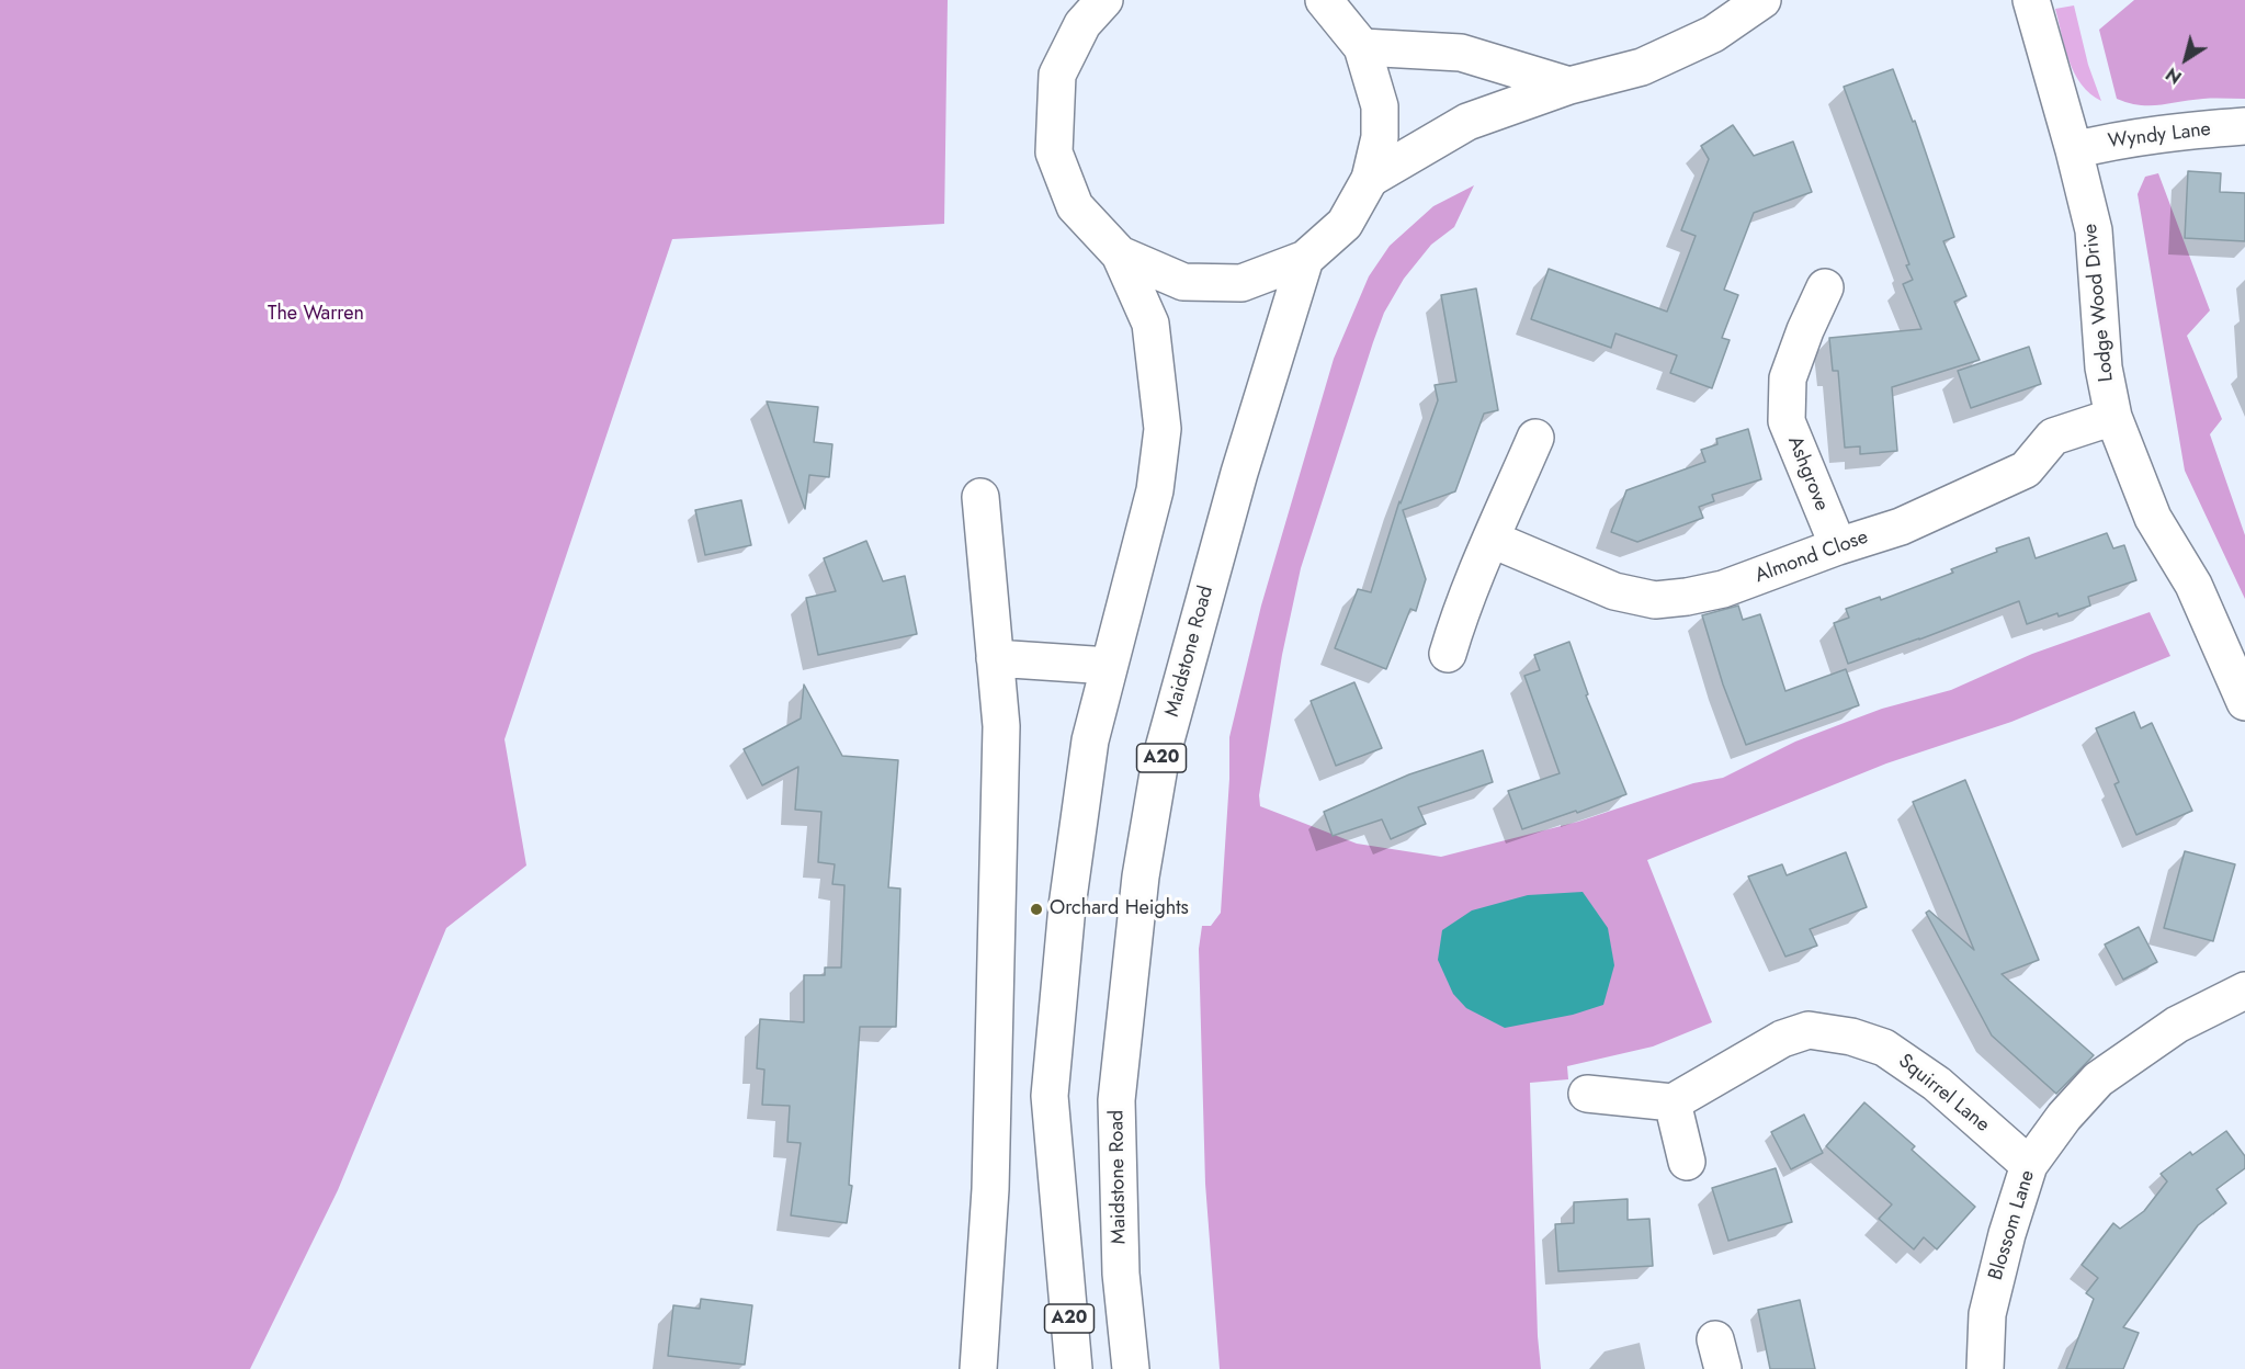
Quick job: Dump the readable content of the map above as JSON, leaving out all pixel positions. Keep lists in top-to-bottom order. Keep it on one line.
{"streets":{"street":["Wyndy Lane","Lodge Wood Drive","Ashgrove","Almond Close","Maidstone Road","A20","Squirrel Lane","Blossom Lane"]},"crossings":[["Wyndy Lane","Lodge Wood Drive"],["Lodge Wood Drive","Almond Close"],["Ashgrove","Almond Close"],["Squirrel Lane","Blossom Lane"]],"parks":["The Warren"],"places":["Orchard Heights"],"north":"bottom left"}
